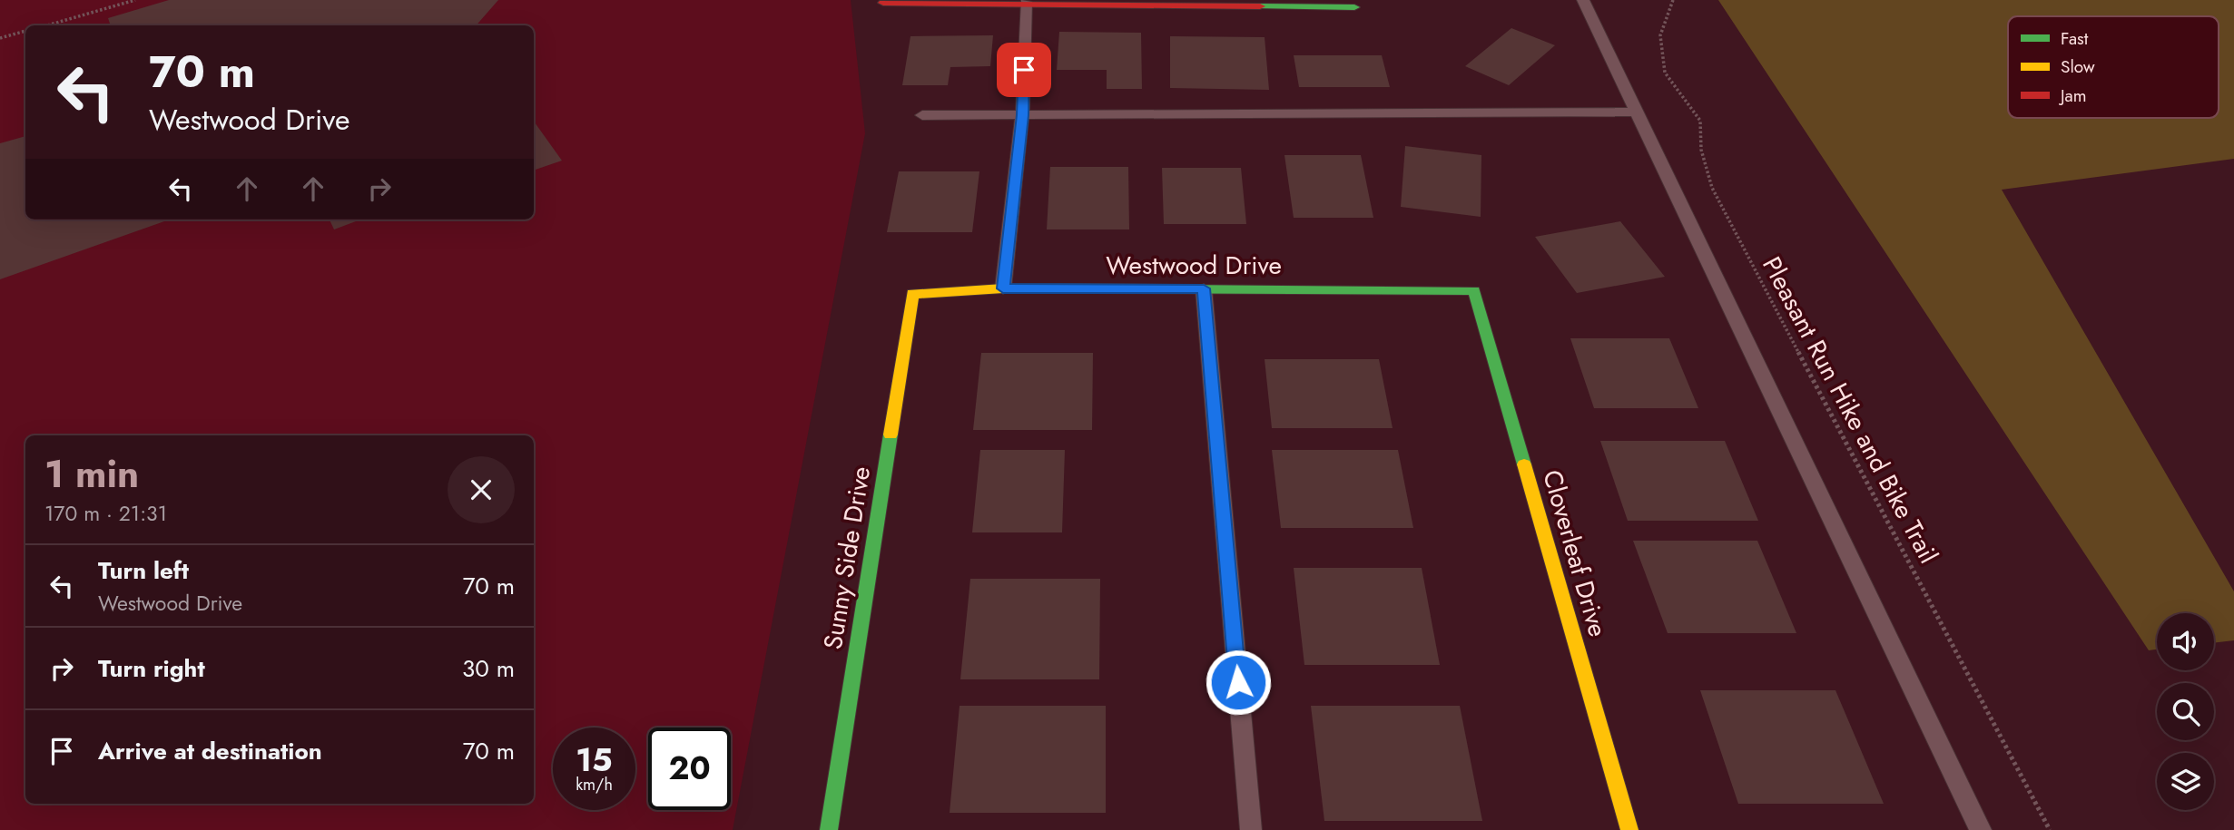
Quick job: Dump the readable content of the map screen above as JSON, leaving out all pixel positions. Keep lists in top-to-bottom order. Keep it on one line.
{"streets":{"street":["Westwood Drive","Cloverleaf Drive","Sunny Side Drive"],"path":["Pleasant Run Hike and Bike Trail"]},"crossings":[["Westwood Drive","Cloverleaf Drive"],["Westwood Drive","Sunny Side Drive"]],"legend":["Fast","Slow","Jam"],"page":{"turn":["70 m","Westwood Drive"],"heading":["1 min","170 m · 21:31"],"list":[{"name":"Turn left","note":"Westwood Drive","value":"70 m"},{"name":"Turn right","value":"30 m"},{"name":"Arrive at destination","value":"70 m"}],"speed":"15 km/h","limit":"20"}}
